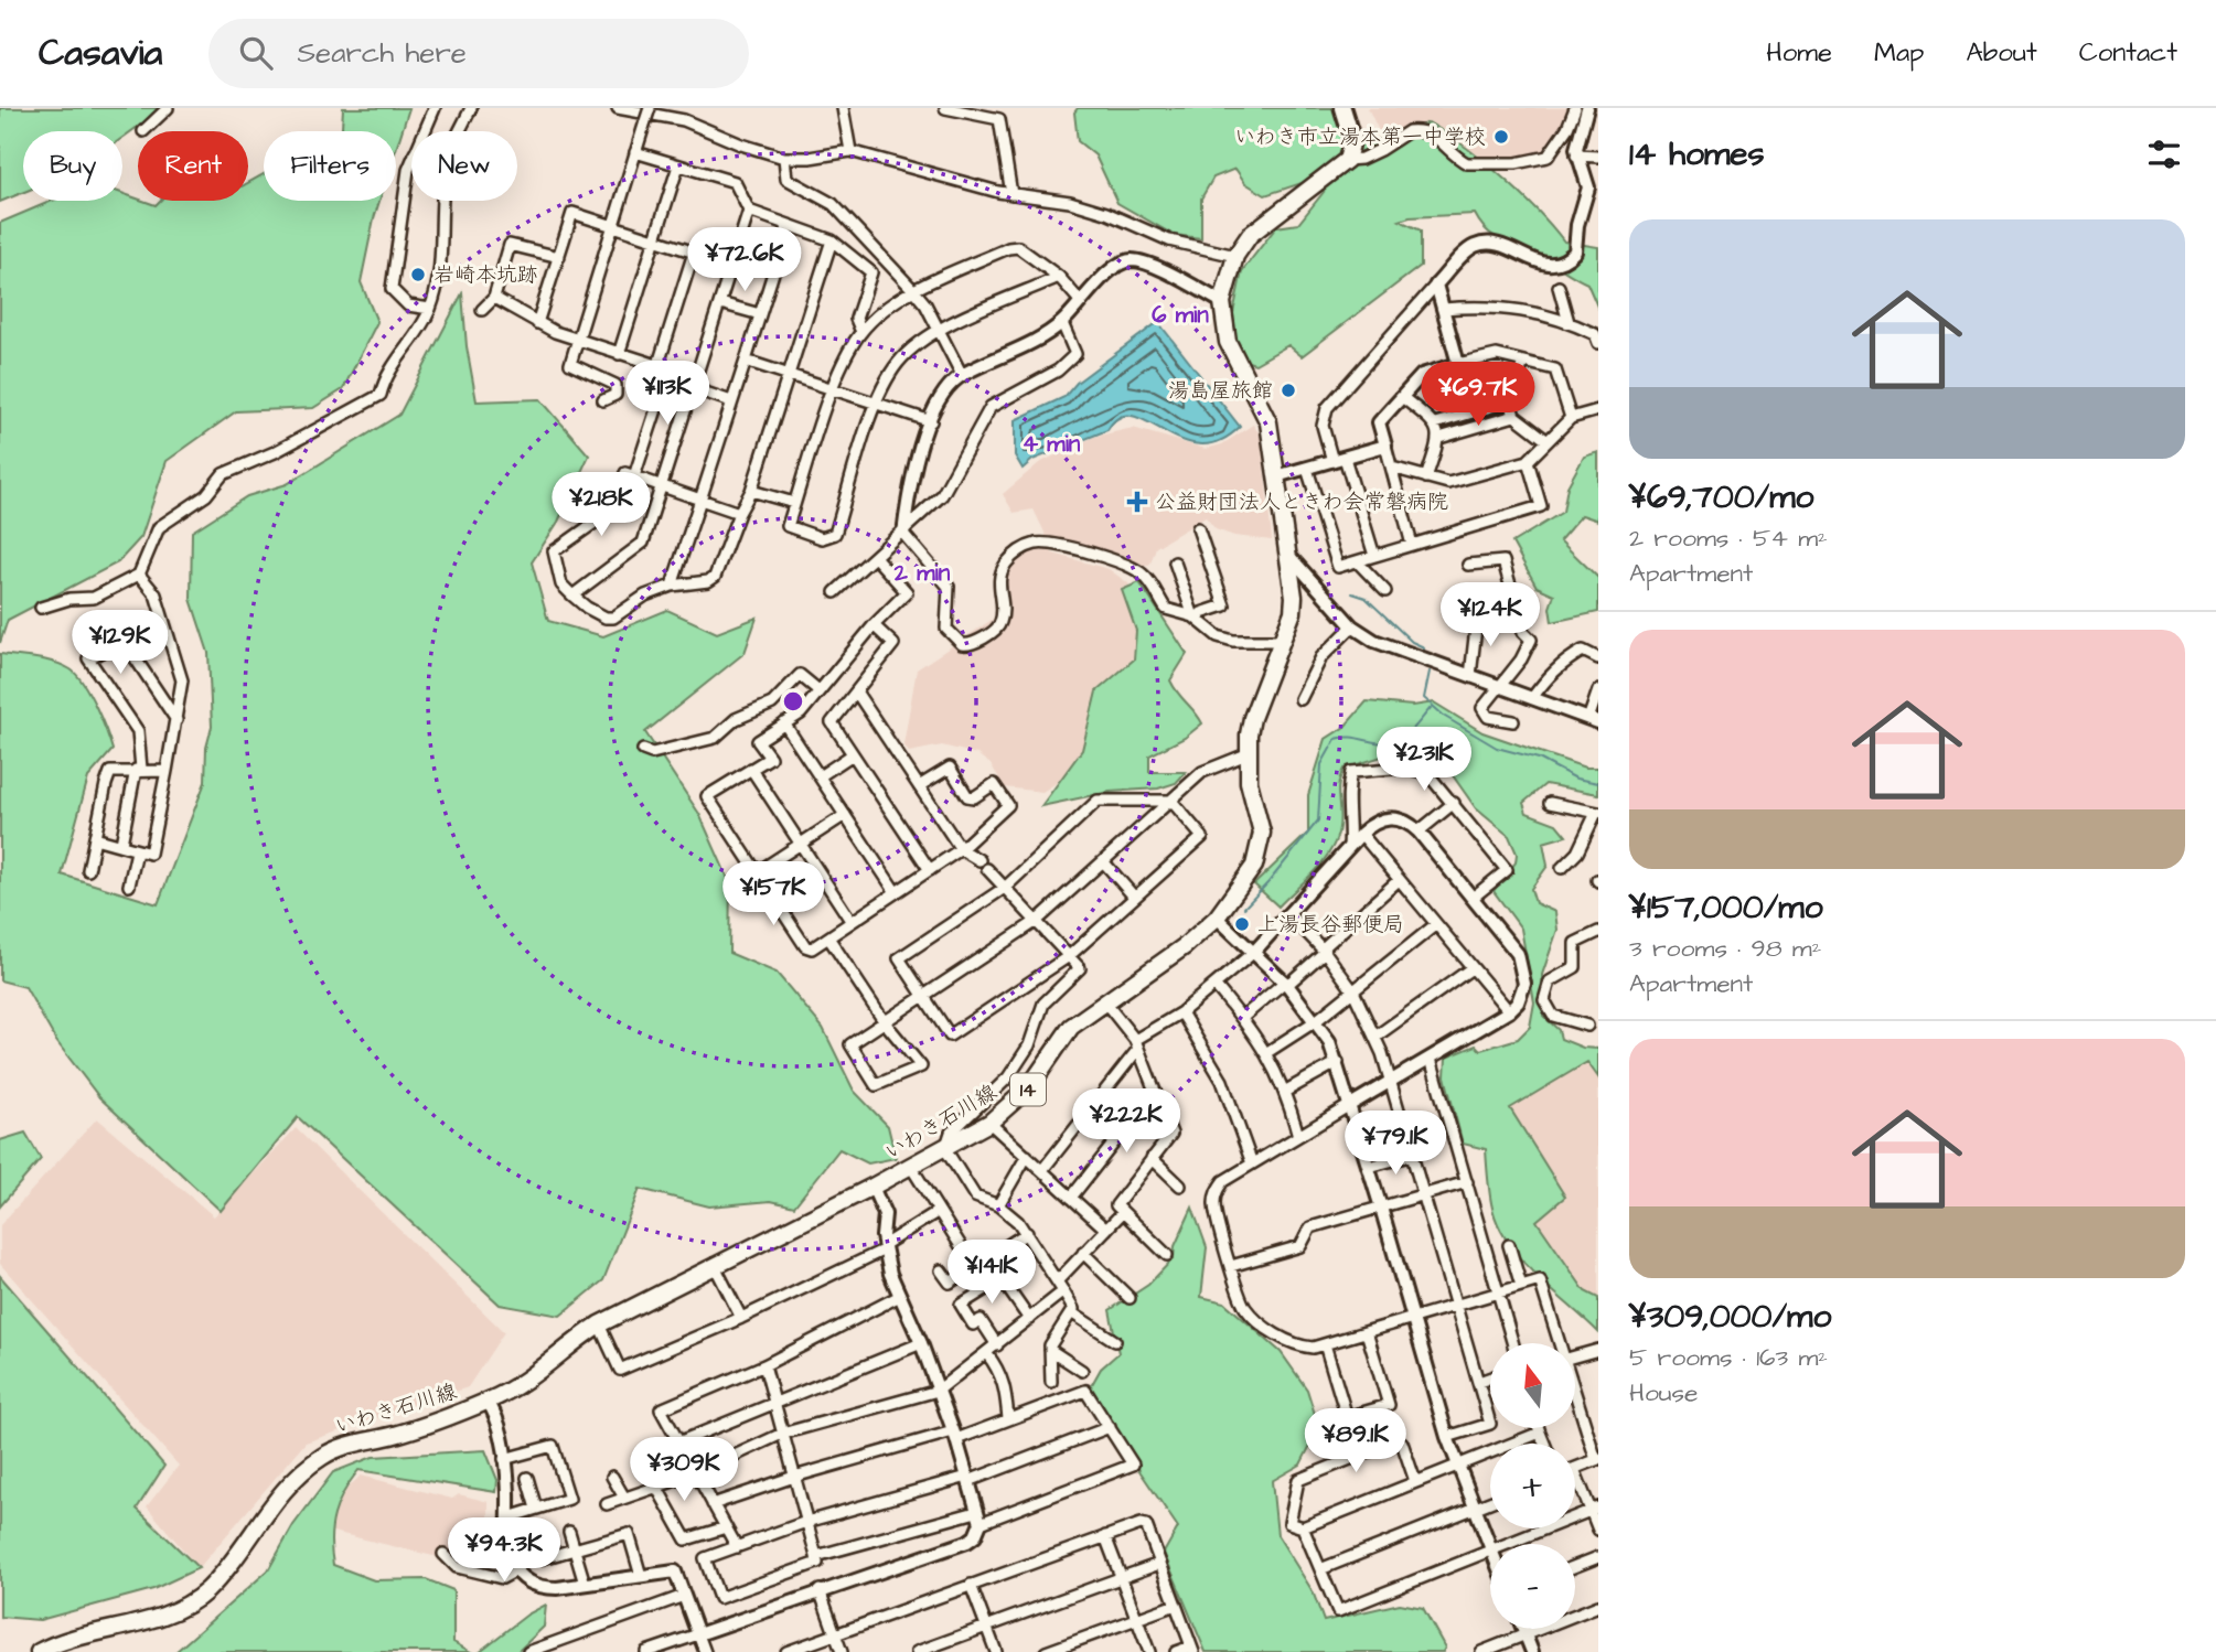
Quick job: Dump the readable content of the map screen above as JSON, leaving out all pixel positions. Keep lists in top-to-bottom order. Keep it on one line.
{"streets":{"main road":["14","いわき石川線"]},"places":{"other":["いわき市立湯本第一中学校","岩崎本坑跡","湯島屋旅館","上湯長谷郵便局"],"health":["公益財団法人ときわ会常磐病院"]},"north":"top","page":{"header":"Casavia","search":"Search here","nav":["Home","Map","About","Contact"],"heading":"14 homes","chip":["Buy","Rent","Filters","New"],"list":[{"name":"¥69,700/mo","note":"2 rooms · 54 m² · Apartment"},{"name":"¥157,000/mo","note":"3 rooms · 98 m² · Apartment"},{"name":"¥309,000/mo","note":"5 rooms · 163 m² · House"}],"price":["¥72.6K","¥113K","¥69.7K","¥218K","¥124K","¥129K","¥231K","¥157K","¥222K","¥79.1K","¥141K","¥89.1K","¥309K","¥94.3K"],"map_buttons":["+","−"]},"rings":["6 min","4 min","2 min"]}
